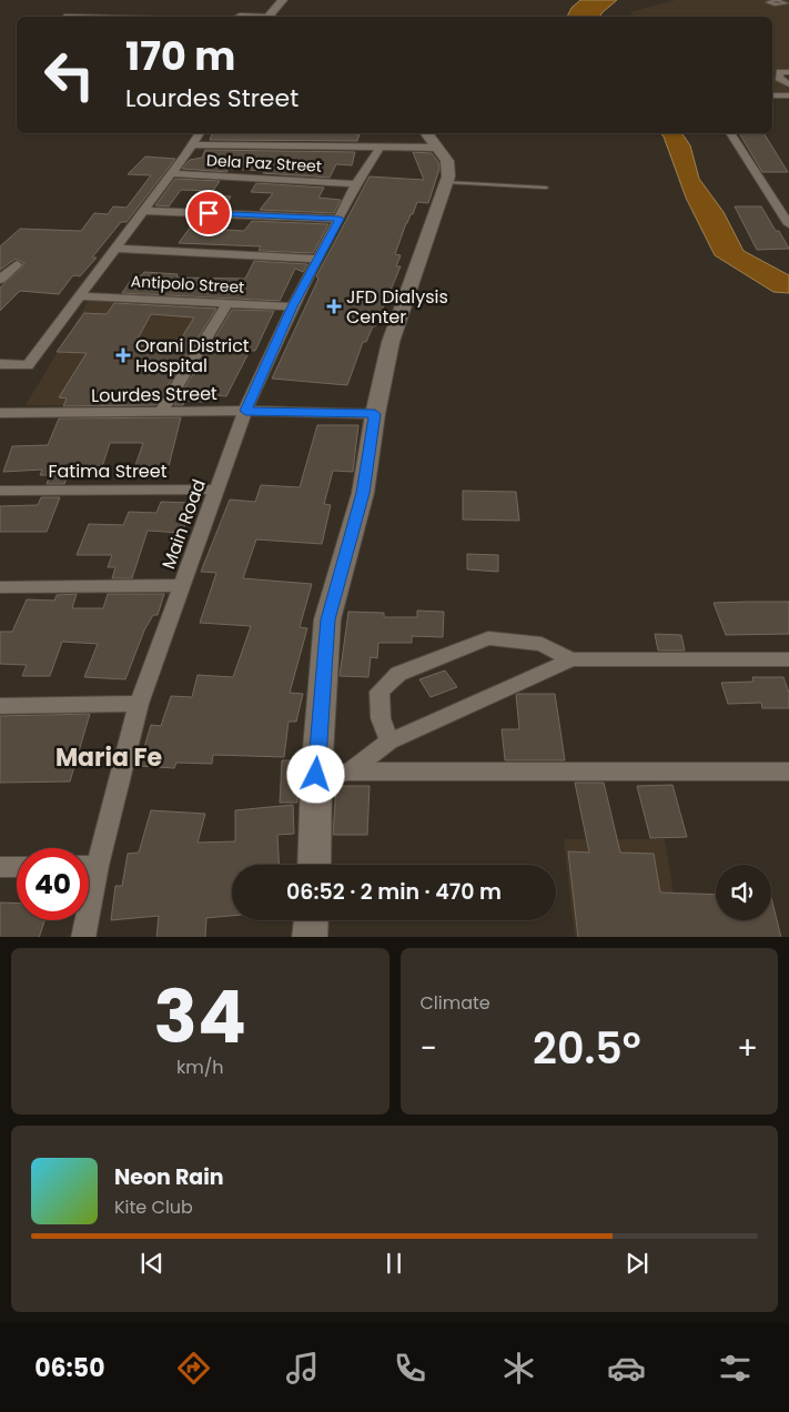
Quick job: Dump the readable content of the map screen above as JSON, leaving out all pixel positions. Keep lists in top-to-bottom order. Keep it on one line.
{"streets":{"street":["Dela Paz Street","Antipolo Street","Lourdes Street","Fatima Street","Main Road"]},"crossings":[["Dela Paz Street","Main Road"],["Antipolo Street","Main Road"],["Lourdes Street","Main Road"],["Fatima Street","Main Road"]],"districts":["Maria Fe"],"places":{"health":["JFD Dialysis Center","Orani District Hospital"]},"page":{"turn":["170 m","Lourdes Street"],"limit":"40","trip":"06:52 · 2 min · 470 m","tile":[["34","km/h"],"Climate"],"heat":["−","20.5°","+"],"song":["Neon Rain","Kite Club"],"tabs":"06:50"}}
